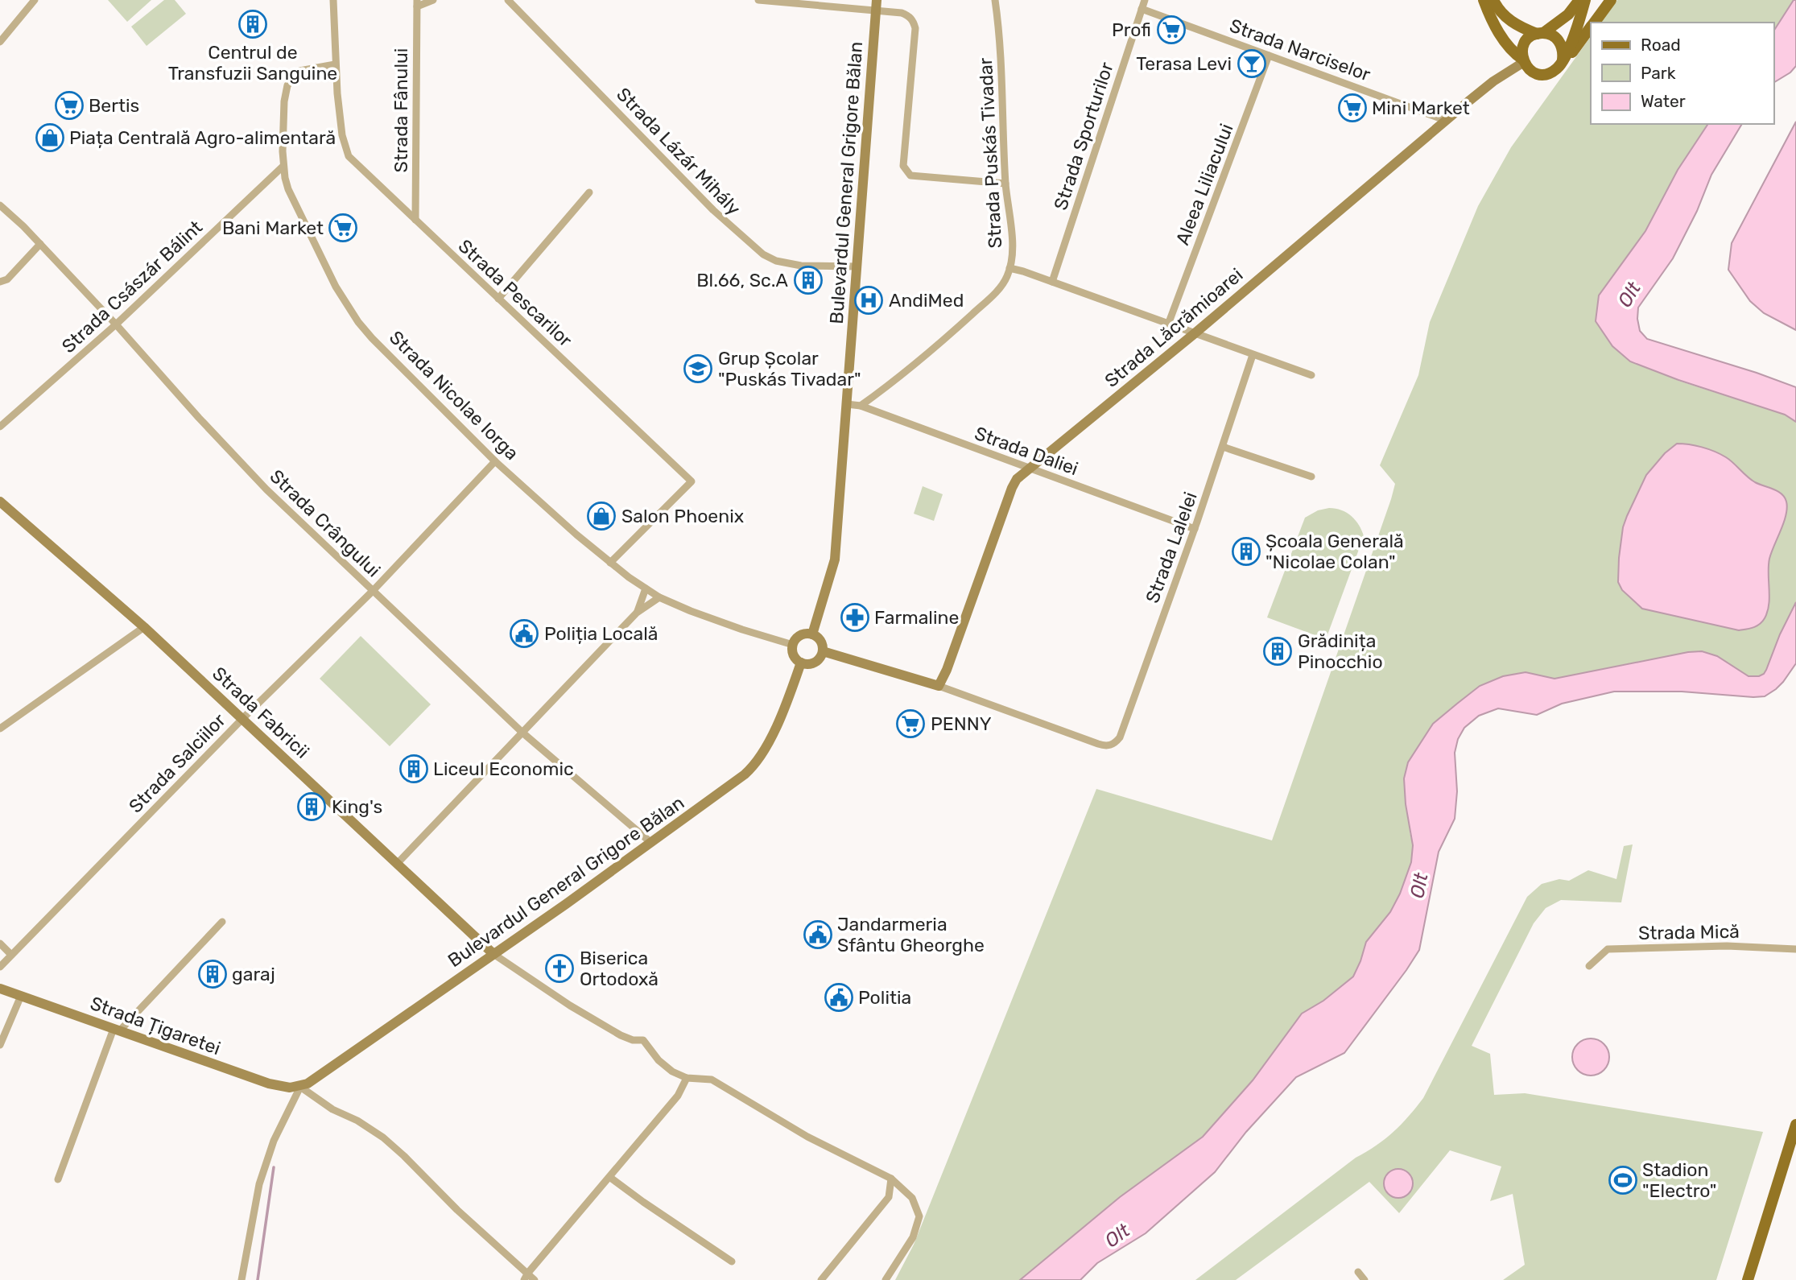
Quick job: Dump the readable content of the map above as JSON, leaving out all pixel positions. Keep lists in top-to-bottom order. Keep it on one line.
{"streets":{"main road":["Bulevardul General Grigore Bălan","Strada Lăcrămioarei","Strada Fabricii","Strada Țigaretei"],"street":["Strada Narciselor","Strada Fânului","Strada Sporturilor","Strada Lázár Mihály","Strada Puskás Tivadar","Aleea Liliacului","Strada Császár Bálint","Strada Pescarilor","Strada Nicolae Iorga","Strada Daliei","Strada Crângului","Strada Lalelei","Strada Salciilor","Strada Mică"]},"crossings":[["Strada Narciselor","Strada Sporturilor"],["Strada Narciselor","Aleea Liliacului"],["Strada Narciselor","Strada Lăcrămioarei"],["Strada Fânului","Strada Pescarilor"],["Strada Lázár Mihály","Bulevardul General Grigore Bălan"],["Strada Puskás Tivadar","Strada Daliei"],["Bulevardul General Grigore Bălan","Strada Nicolae Iorga"],["Bulevardul General Grigore Bălan","Strada Daliei"],["Bulevardul General Grigore Bălan","Strada Crângului"],["Bulevardul General Grigore Bălan","Strada Fabricii"],["Bulevardul General Grigore Bălan","Strada Țigaretei"],["Strada Császár Bálint","Strada Nicolae Iorga"],["Strada Császár Bálint","Strada Crângului"],["Strada Pescarilor","Strada Nicolae Iorga"],["Strada Lăcrămioarei","Strada Daliei"],["Strada Lăcrămioarei","Strada Lalelei"],["Strada Nicolae Iorga","Strada Salciilor"],["Strada Daliei","Strada Lalelei"],["Strada Crângului","Strada Salciilor"],["Strada Fabricii","Strada Salciilor"]],"water":["Olt"],"places":{"building":["Centrul de Transfuzii Sanguine","Bl.66, Sc.A","Școala Generală \"Nicolae Colan\"","Grădinița Pinocchio","Liceul Economic","King's","garaj"],"supermarket":["Profi","Bertis","Mini Market","Bani Market","PENNY"],"bar":["Terasa Levi"],"shop":["Piața Centrală Agro-alimentară","Salon Phoenix"],"hospital":["AndiMed"],"school or university":["Grup Școlar \"Puskás Tivadar\""],"pharmacy":["Farmaline"],"public building":["Poliția Locală","Jandarmeria Sfântu Gheorghe","Politia"],"church":["Biserica Ortodoxă"],"sports":["Stadion \"Electro\""]},"legend":["Road","Park","Water"]}
